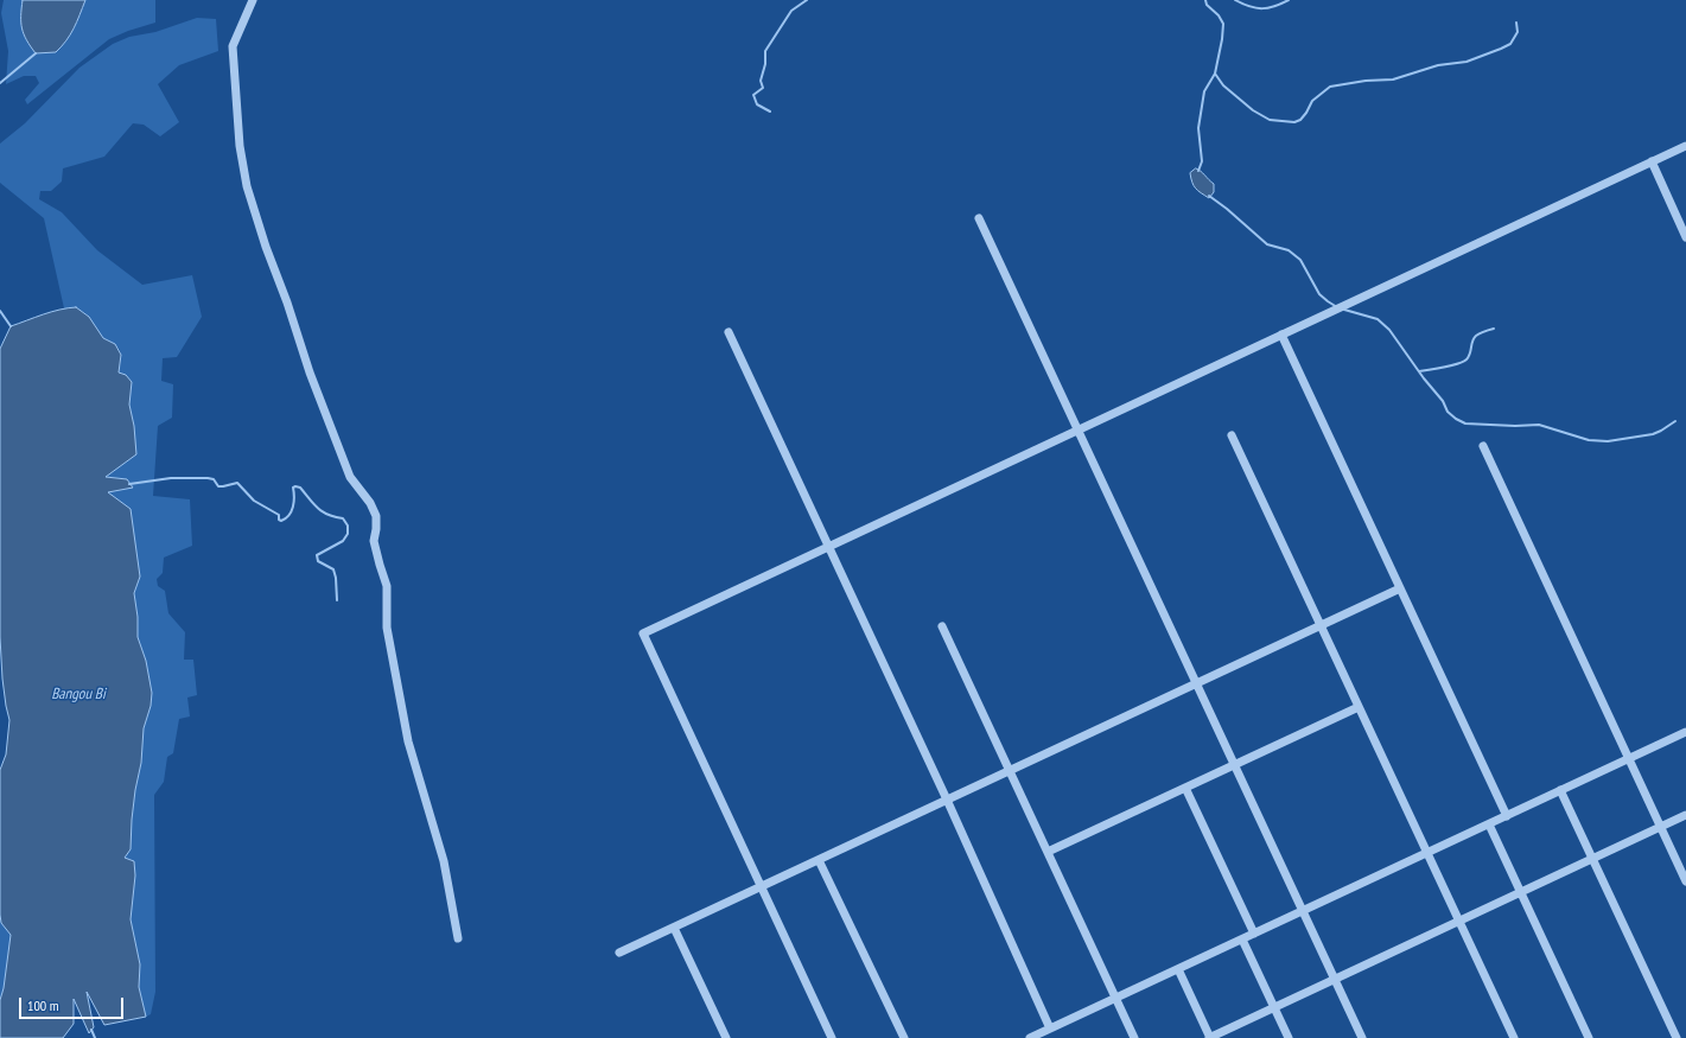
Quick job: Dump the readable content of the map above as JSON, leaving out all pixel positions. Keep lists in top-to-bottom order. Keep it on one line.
{"water":["Bangou Bi"],"scale_bar":"100 m"}
